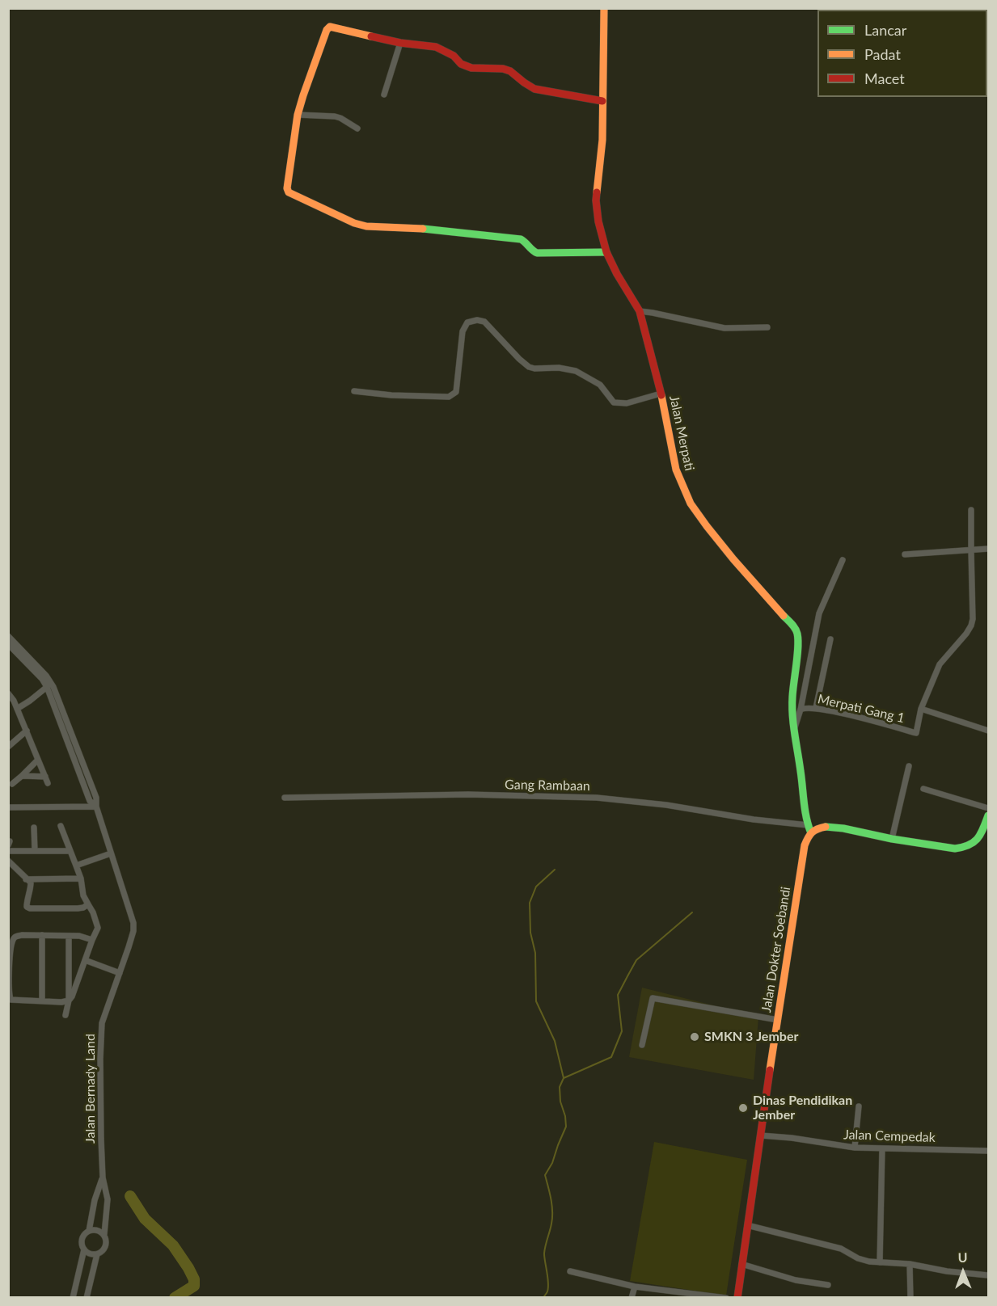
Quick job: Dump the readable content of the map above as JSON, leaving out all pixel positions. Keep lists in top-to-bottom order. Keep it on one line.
{"streets":{"street":["Jalan Merpati","Merpati Gang 1","Gang Rambaan","Jalan Dokter Soebandi","Jalan Bernady Land","Jalan Cempedak"]},"crossings":[["Jalan Merpati","Merpati Gang 1"],["Jalan Merpati","Gang Rambaan"],["Jalan Merpati","Jalan Dokter Soebandi"],["Jalan Dokter Soebandi","Jalan Cempedak"]],"places":["SMKN 3 Jember","Dinas Pendidikan Jember"],"legend":["Lancar","Padat","Macet"],"north":"top"}
